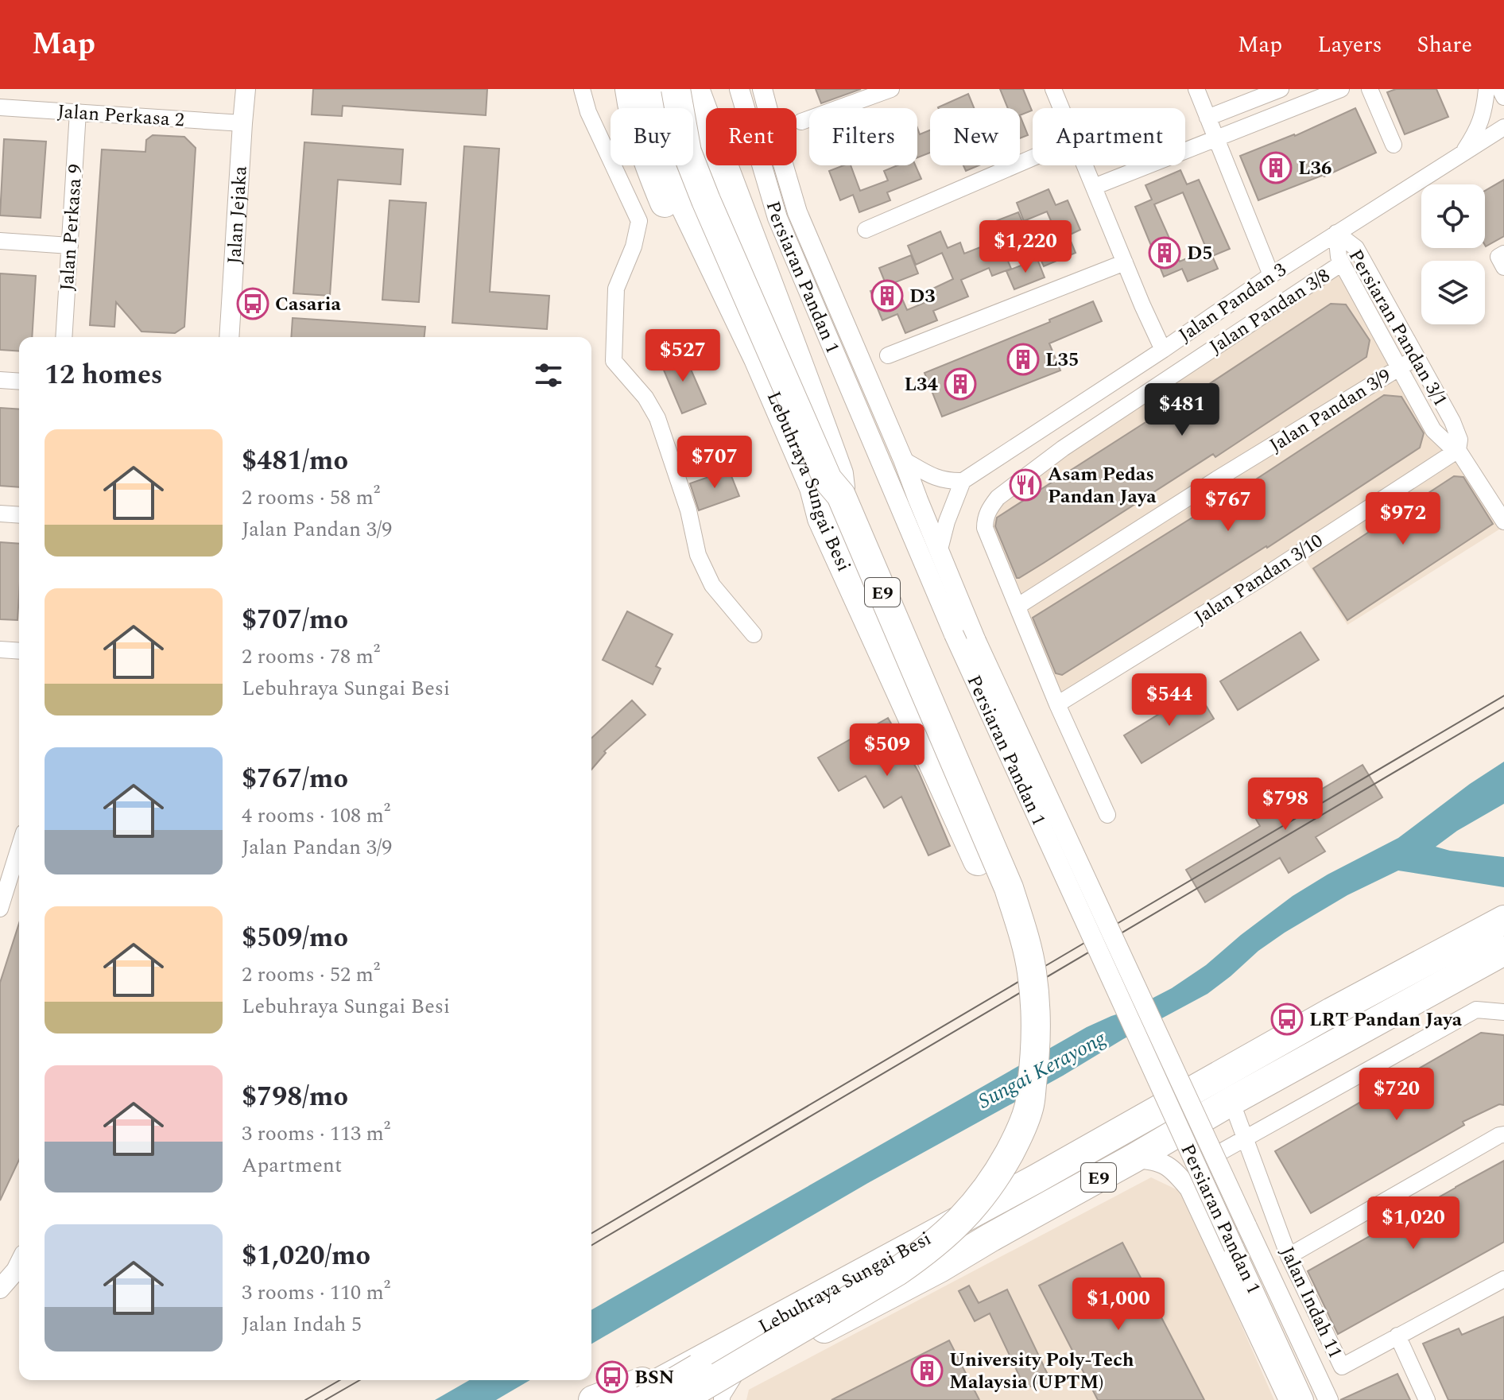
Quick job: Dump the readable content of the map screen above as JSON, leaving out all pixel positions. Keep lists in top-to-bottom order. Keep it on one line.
{"streets":{"highway":["Lebuhraya Sungai Besi","E9"],"street":["Jalan Perkasa 2","Jalan Jejaka","Jalan Perkasa 9","Persiaran Pandan 1","Jalan Pandan 3","Jalan Pandan 3/8","Persiaran Pandan 3/1","Jalan Pandan 3/9","Jalan Pandan 3/10","Jalan Indah 11"]},"crossings":[["Jalan Perkasa 2","Jalan Jejaka"],["Jalan Perkasa 2","Jalan Perkasa 9"],["Jalan Pandan 3","Persiaran Pandan 3/1"],["Jalan Pandan 3/8","Persiaran Pandan 3/1"],["Jalan Pandan 3/8","Jalan Pandan 3/9"],["Persiaran Pandan 3/1","Jalan Pandan 3/9"],["Persiaran Pandan 3/1","Jalan Pandan 3/10"],["E9","Jalan Indah 11"]],"water":["Sungai Kerayong"],"places":{"building":["L36","D5","D3","L35","L34","University Poly-Tech Malaysia (UPTM)"],"bus stop":["Casaria","LRT Pandan Jaya","BSN"],"restaurant":["Asam Pedas Pandan Jaya"]},"page":{"header":"Map","nav":["Map","Layers","Share"],"chip":["Buy","Rent","Filters","New","Apartment"],"price":["$1,220","$527","$481","$707","$767","$972","$544","$509","$798","$720","$1,020","$1,000"],"heading":"12 homes","list":[{"name":"$481/mo","note":"2 rooms · 58 m² · Jalan Pandan 3/9"},{"name":"$707/mo","note":"2 rooms · 78 m² · Lebuhraya Sungai Besi"},{"name":"$767/mo","note":"4 rooms · 108 m² · Jalan Pandan 3/9"},{"name":"$509/mo","note":"2 rooms · 52 m² · Lebuhraya Sungai Besi"},{"name":"$798/mo","note":"3 rooms · 113 m² · Apartment"},{"name":"$1,020/mo","note":"3 rooms · 110 m² · Jalan Indah 5"}]}}
